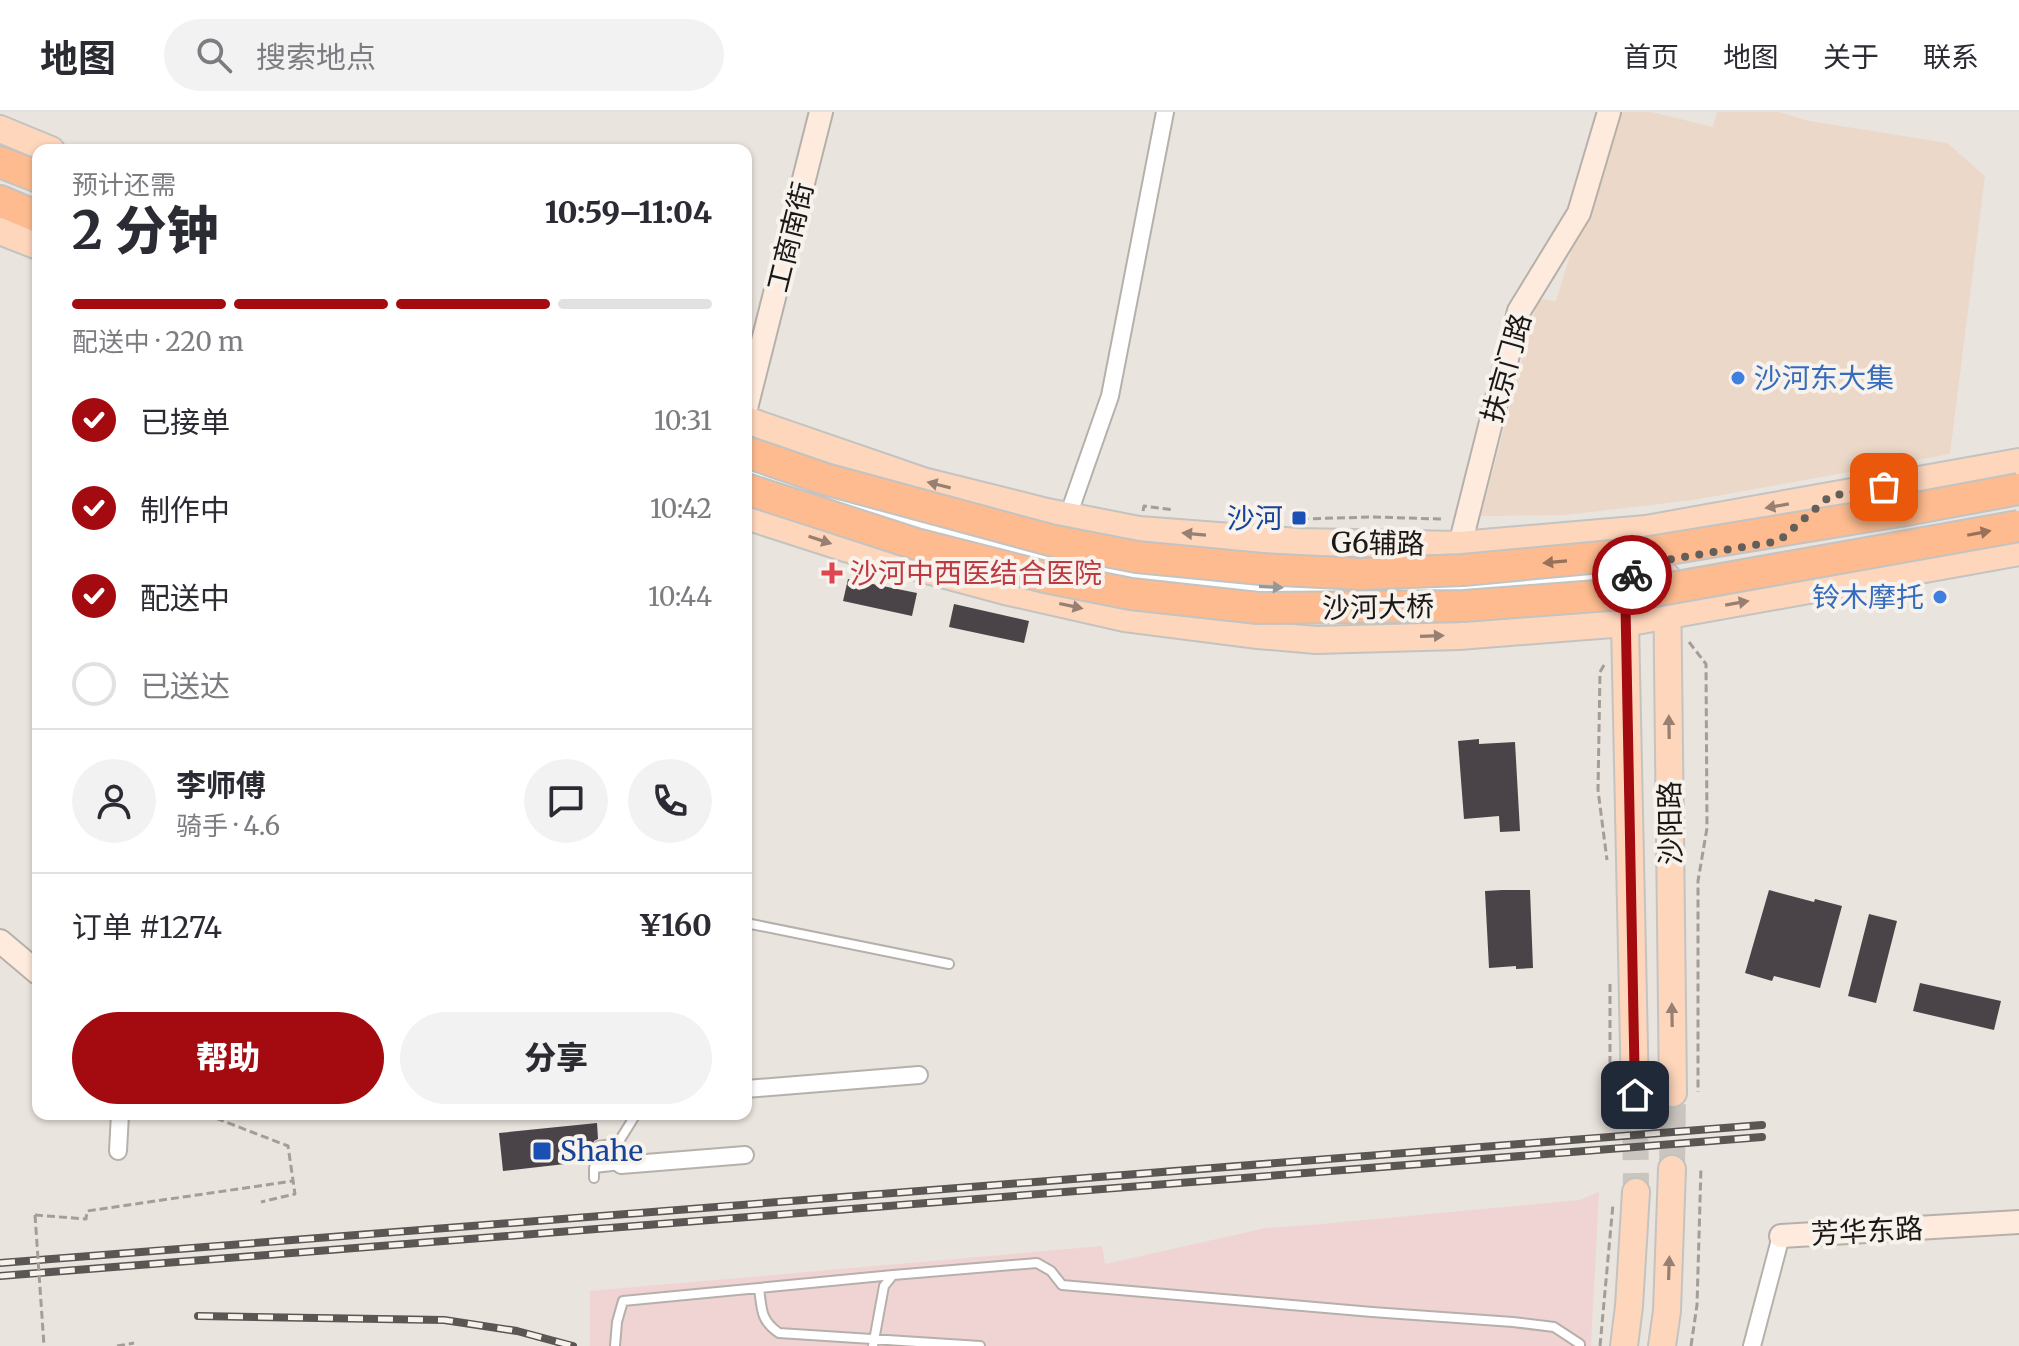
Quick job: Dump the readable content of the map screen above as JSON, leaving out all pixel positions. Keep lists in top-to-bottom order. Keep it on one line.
{"streets":{"highway":["沙河大桥"],"main road":["G6辅路","沙阳路"],"street":["工商南街","扶京门路","芳华东路"]},"crossings":[["扶京门路","G6辅路"]],"places":{"other":["沙河东大集","铃木摩托"],"transit":["沙河","Shahe"],"health":["沙河中西医结合医院"]},"page":{"header":"地图","search":"搜索地点","nav":["首页","地图","关于","联系"],"heading":["2 分钟","预计还需","10:59–11:04"],"panel":["李师傅","骑手 · 4.6","订单 #1274","¥160"],"bar":"配送中 · 220 m","list":[["已接单","10:31"],["制作中","10:42"],["配送中","10:44"],"已送达"],"buttons":["帮助","分享"]}}
